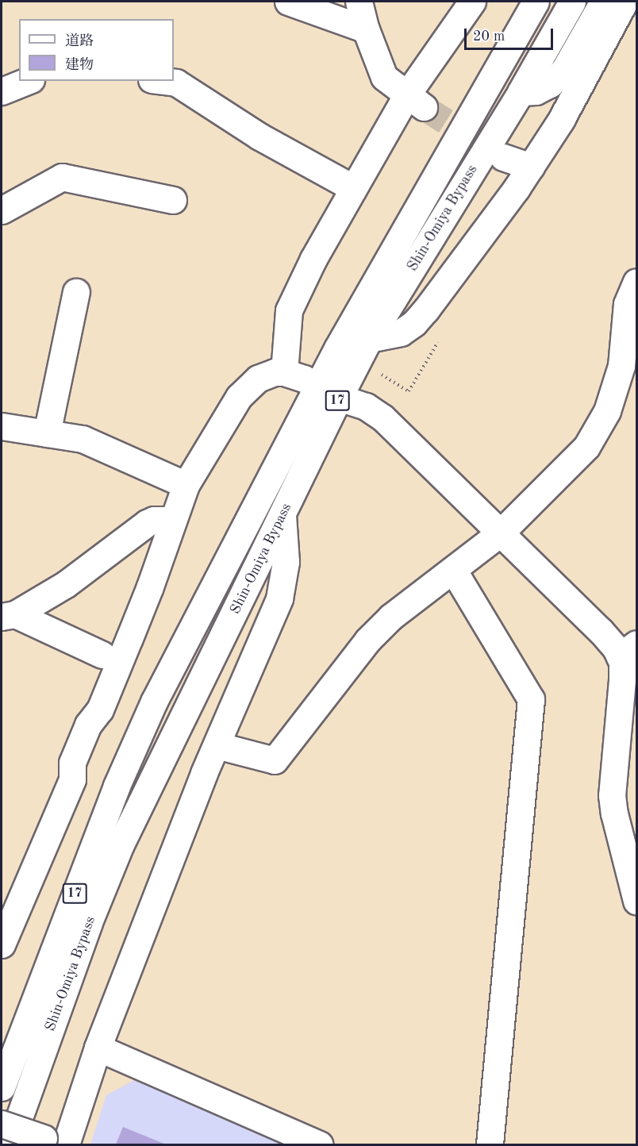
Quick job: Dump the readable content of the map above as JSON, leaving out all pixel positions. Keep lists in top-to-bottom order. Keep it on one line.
{"streets":{"main road":["Shin-Omiya Bypass","17"]},"legend":["道路","建物"],"scale_bar":"20 m"}
